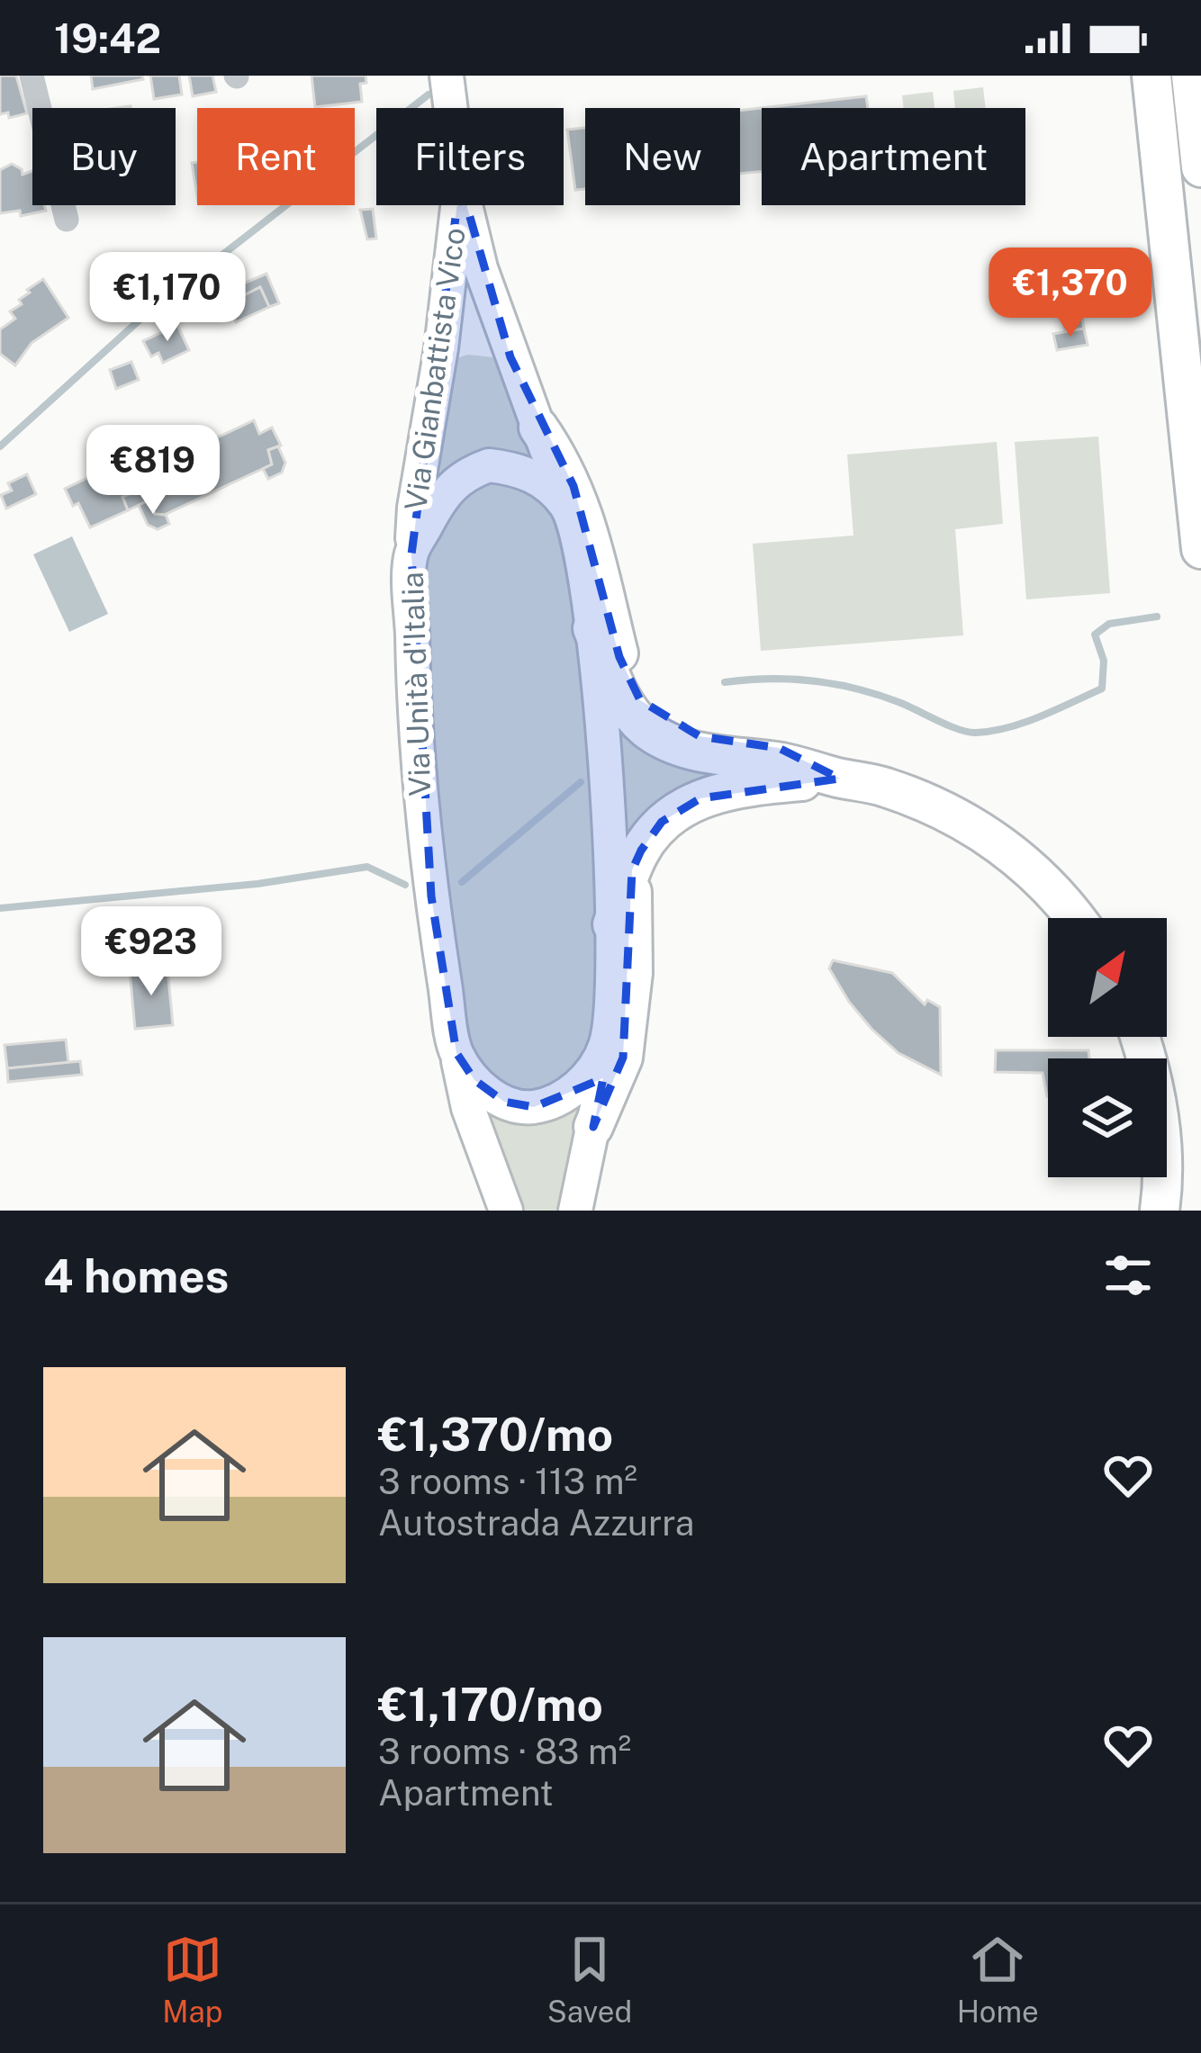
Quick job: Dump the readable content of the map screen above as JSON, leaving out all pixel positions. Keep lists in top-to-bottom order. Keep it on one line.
{"streets":{"main road":["Via Gianbattista Vico","Via Unità d'Italia"]},"crossings":[["Via Gianbattista Vico","Via Unità d'Italia"]],"north":"top right","page":{"status":"19:42","chip":["Buy","Rent","Filters","New","Apartment"],"price":["€1,370","€1,170","€819","€923"],"heading":"4 homes","list":[{"name":"€1,370/mo","note":"3 rooms · 113 m² · Autostrada Azzurra"},{"name":"€1,170/mo","note":"3 rooms · 83 m² · Apartment"}],"tabs":["Map","Saved","Home"]}}
